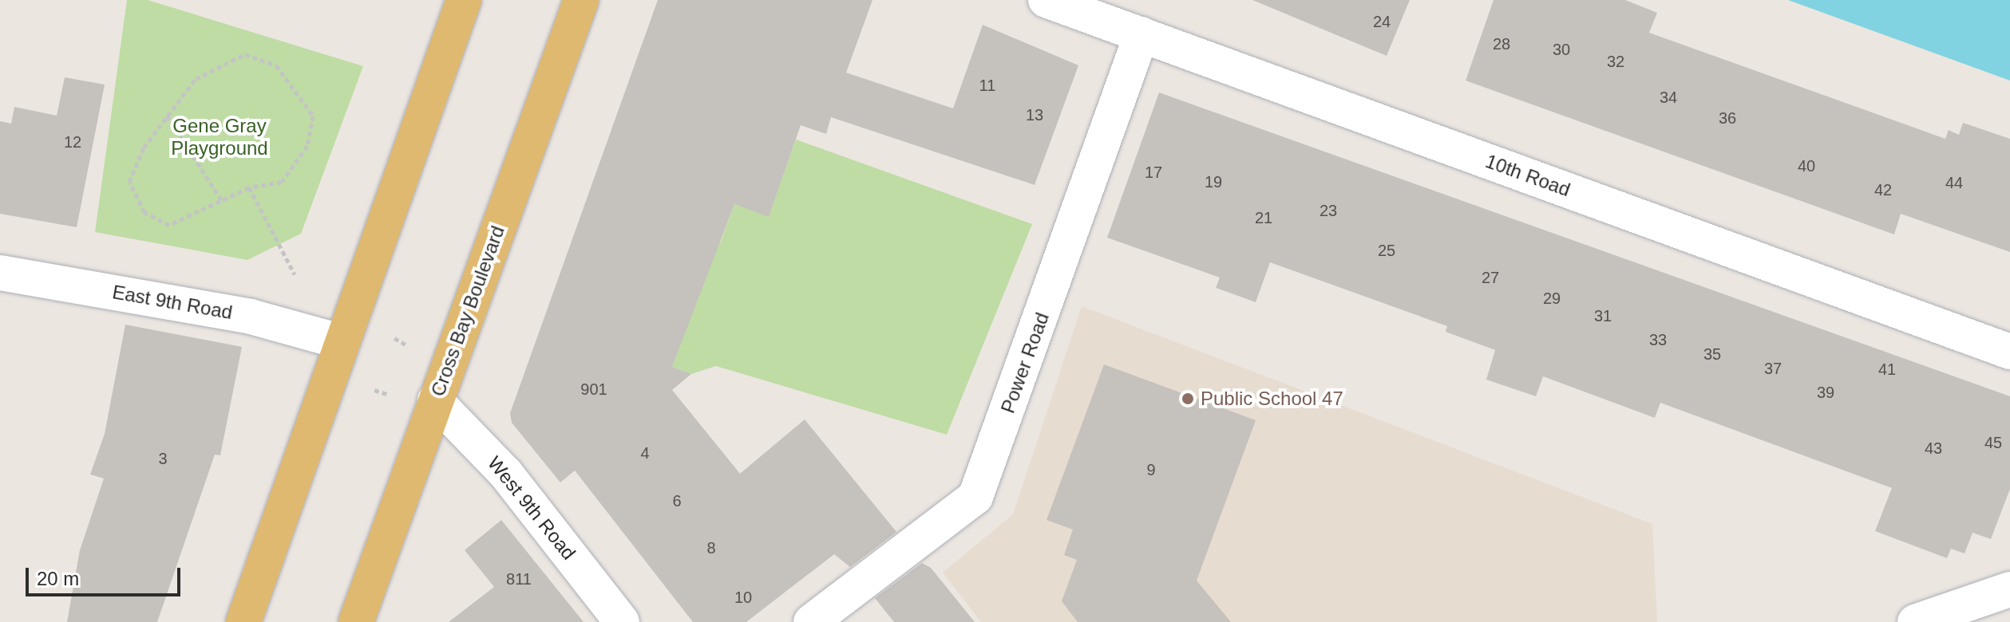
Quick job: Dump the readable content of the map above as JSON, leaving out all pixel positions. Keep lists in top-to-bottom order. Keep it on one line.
{"streets":{"main road":["Cross Bay Boulevard"],"street":["10th Road","East 9th Road","Power Road","West 9th Road"]},"crossings":[["10th Road","Power Road"],["Cross Bay Boulevard","West 9th Road"]],"parks":["Gene Gray Playground"],"places":["Public School 47"],"house_numbers":["24","28","30","32","11","34","13","36","12","40","17","19","44","42","23","21","25","27","29","31","33","35","37","41","901","39","45","43","4","3","9","6","8","811","10"],"scale_bar":"20 m"}
